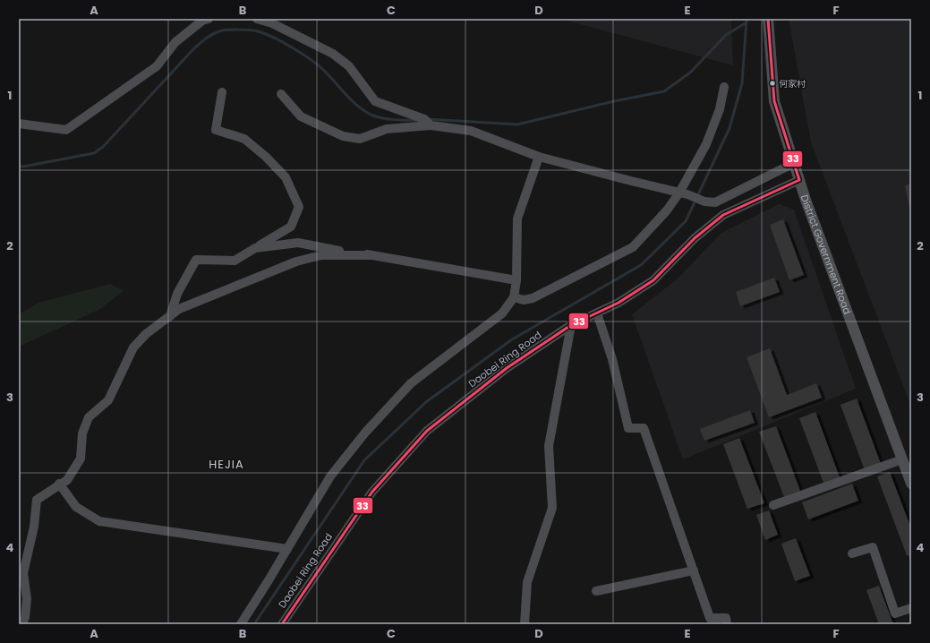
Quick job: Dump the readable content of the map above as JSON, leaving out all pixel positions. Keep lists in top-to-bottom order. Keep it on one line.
{"streets":{"main road":["District Government Road"],"street":["Daobei Ring Road"]},"crossings":[["District Government Road","Daobei Ring Road"]],"districts":["HEJIA"],"places":["何家村"],"lines":["transit line 33"],"grid":{"columns":["A","B","C","D","E","F"],"rows":["1","2","3","4"]}}
